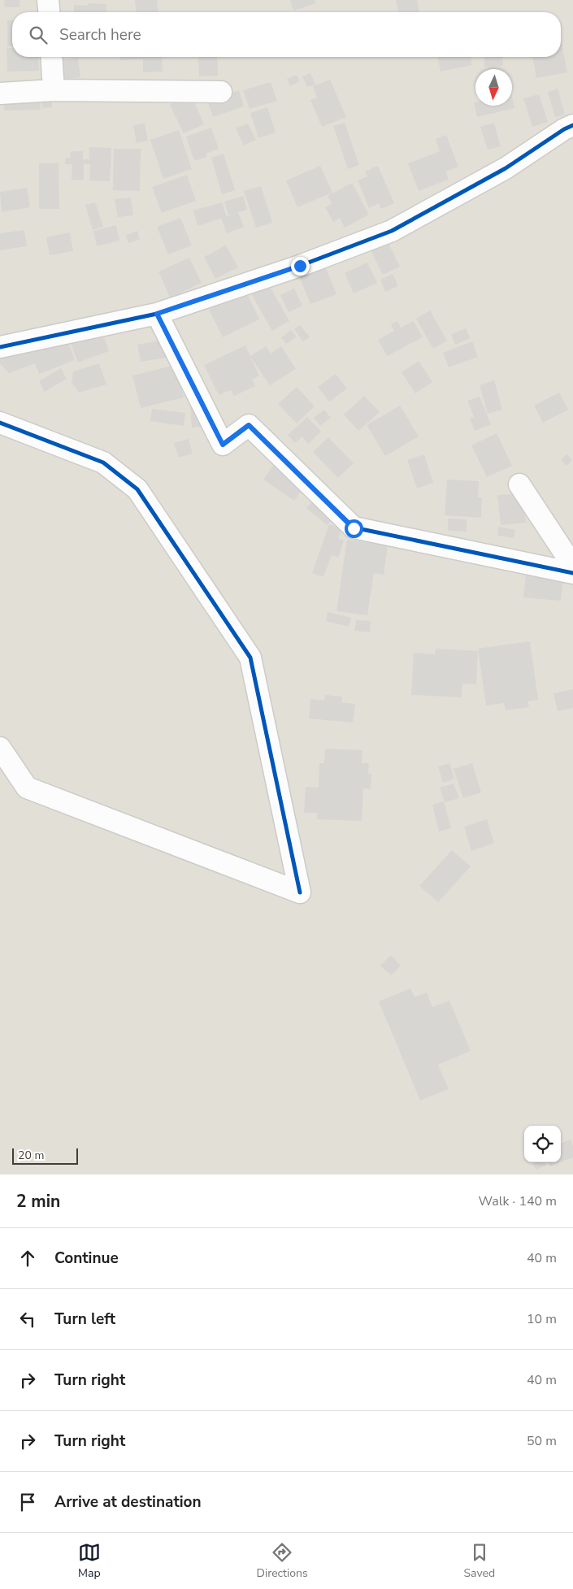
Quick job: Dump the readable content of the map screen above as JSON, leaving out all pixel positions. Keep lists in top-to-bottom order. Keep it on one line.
{"scale_bar":"20 m","north":"bottom","page":{"search":"Search here","scale":"20 m","heading":["2 min","Walk · 140 m"],"list":[["Continue","40 m"],["Turn left","10 m"],["Turn right","40 m"],["Turn right","50 m"],"Arrive at destination"],"nav":["Map","Directions","Saved"]}}
